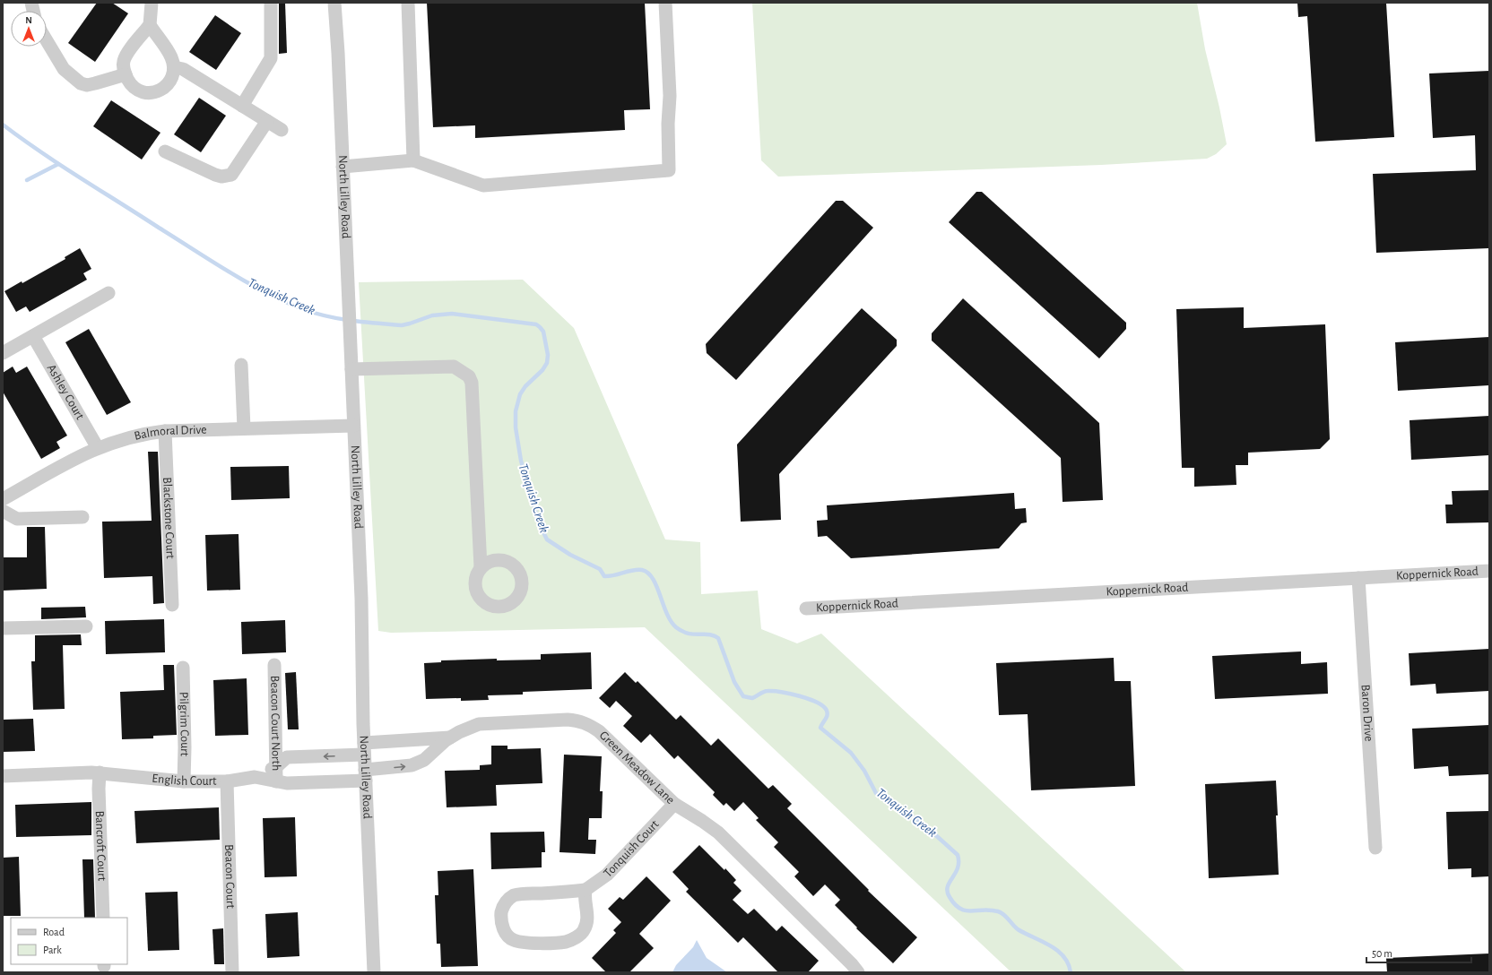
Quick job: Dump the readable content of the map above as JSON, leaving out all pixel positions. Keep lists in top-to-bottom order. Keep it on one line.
{"streets":{"street":["North Lilley Road","Ashley Court","Balmoral Drive","Blackstone Court","Koppernick Road","Baron Drive","Beacon Court North","Pilgrim Court","Green Meadow Lane","English Court","Bancroft Court","Tonquish Court","Beacon Court"]},"crossings":[["North Lilley Road","Balmoral Drive"],["North Lilley Road","Green Meadow Lane"],["North Lilley Road","English Court"],["Ashley Court","Balmoral Drive"],["Balmoral Drive","Blackstone Court"],["Koppernick Road","Baron Drive"],["Beacon Court North","English Court"],["Pilgrim Court","English Court"],["Green Meadow Lane","English Court"],["Green Meadow Lane","Tonquish Court"],["English Court","Bancroft Court"],["English Court","Beacon Court"]],"water":["Tonquish Creek"],"legend":["Road","Park"],"scale_bar":"50 m","north":"top"}
